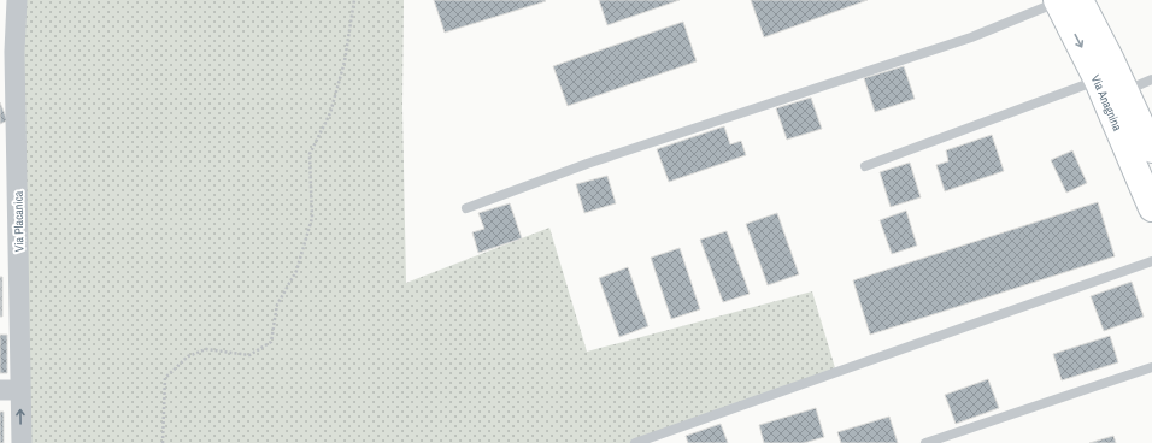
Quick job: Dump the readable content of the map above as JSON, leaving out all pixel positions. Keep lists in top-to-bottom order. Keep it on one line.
{"streets":{"main road":["Via Anagnina"],"street":["Via Placanica"]}}
